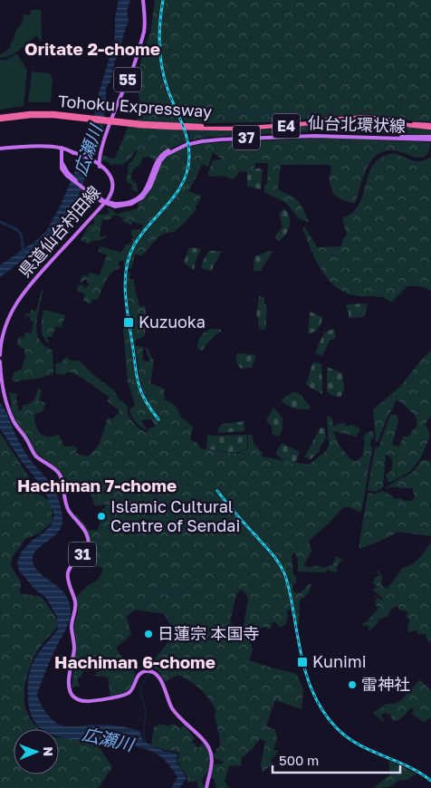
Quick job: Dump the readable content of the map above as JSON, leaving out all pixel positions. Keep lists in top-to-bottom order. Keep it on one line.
{"streets":{"highway":["Tohoku Expressway","E4"],"main road":["55","仙台北環状線","37","県道仙台村田線","31"]},"crossings":[["55","県道仙台村田線"],["仙台北環状線","県道仙台村田線"]],"districts":["Oritate 2-chome","Hachiman 7-chome","Hachiman 6-chome"],"water":["広瀬川"],"places":{"transit":["Kuzuoka","Kunimi"],"other":["Islamic Cultural Centre of Sendai","日蓮宗 本国寺","雷神社"]},"scale_bar":"500 m","north":"right"}
